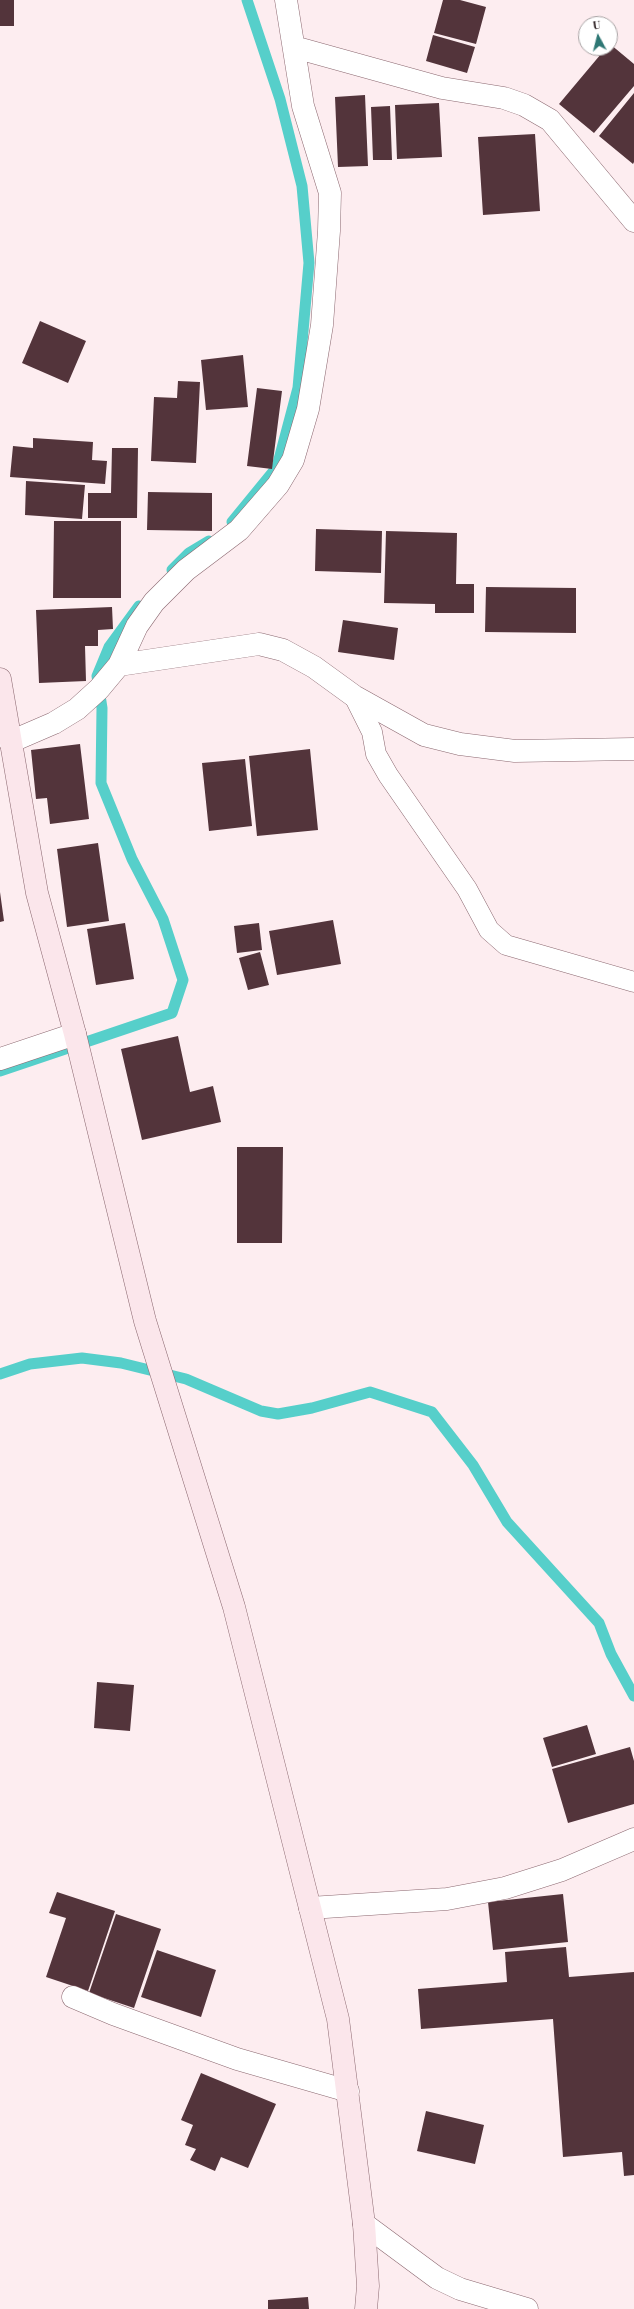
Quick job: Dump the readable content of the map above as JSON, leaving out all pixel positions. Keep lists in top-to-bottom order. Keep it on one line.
{"north":"top"}
